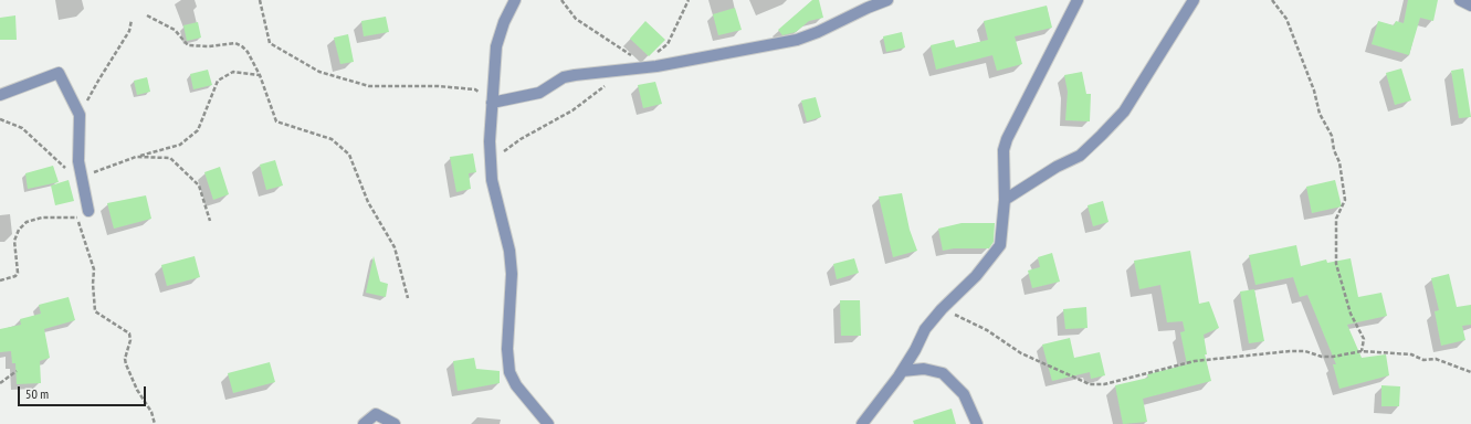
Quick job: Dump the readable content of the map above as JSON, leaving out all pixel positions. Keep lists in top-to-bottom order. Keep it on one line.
{"scale_bar":"50 m"}
